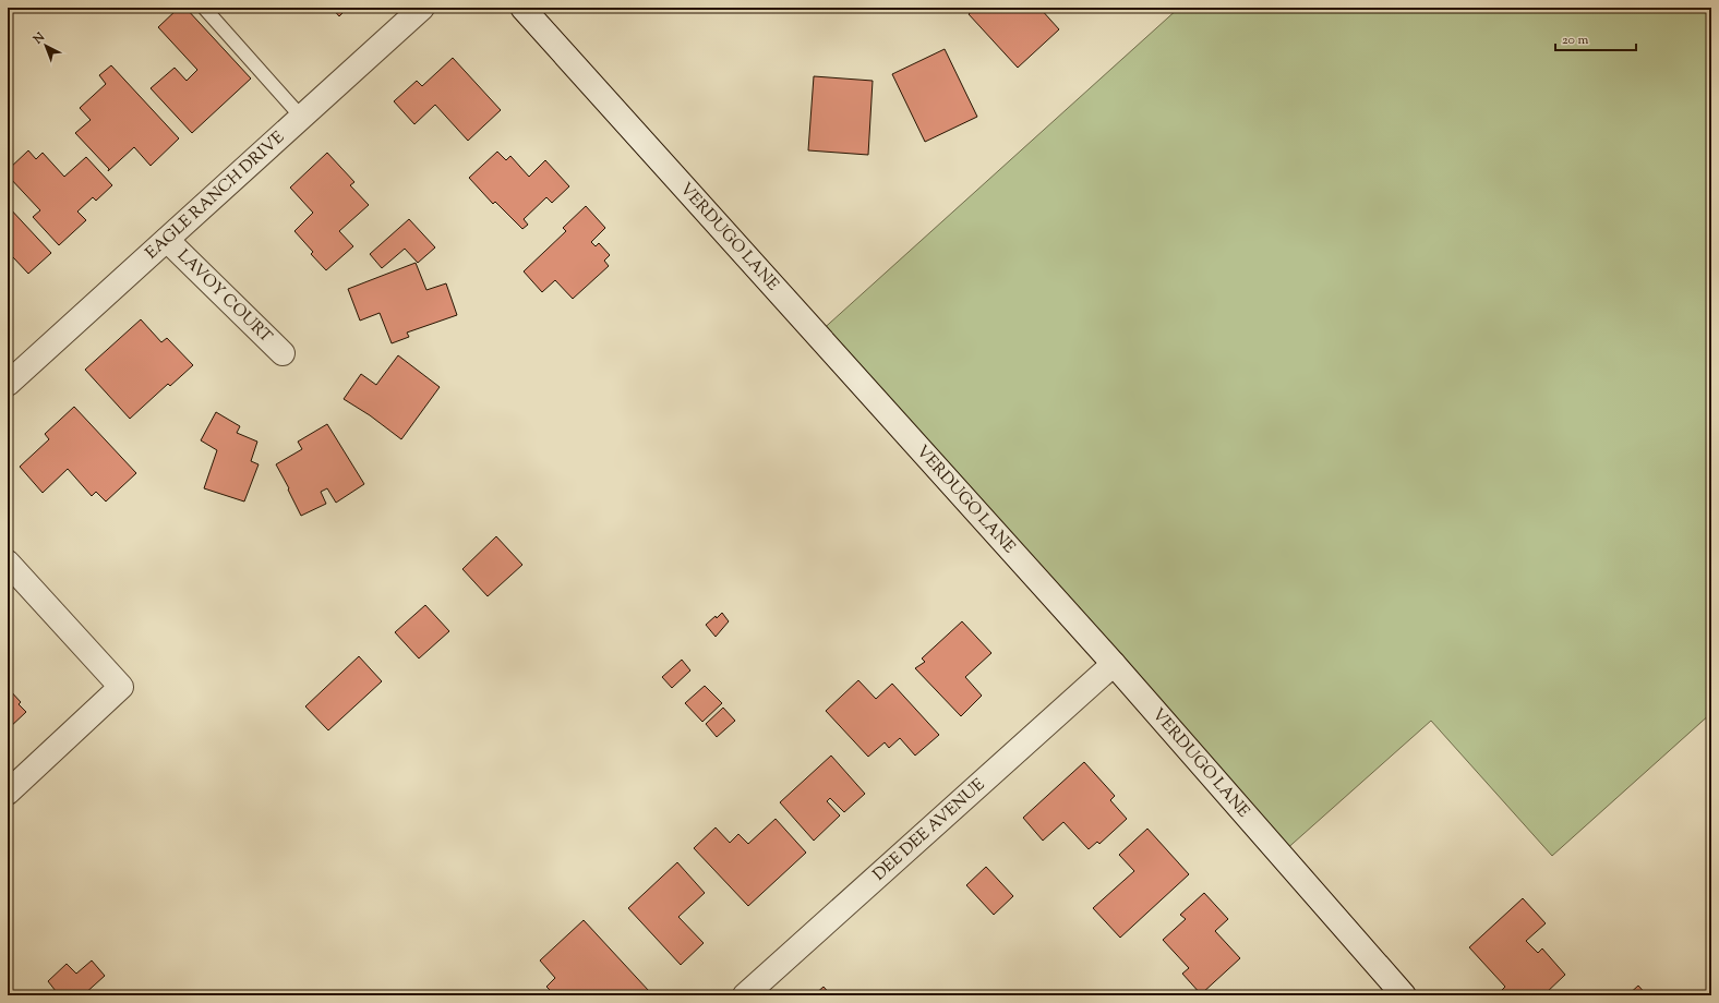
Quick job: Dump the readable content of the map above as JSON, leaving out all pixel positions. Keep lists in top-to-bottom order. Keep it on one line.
{"streets":{"street":["EAGLE RANCH DRIVE","VERDUGO LANE","LAVOY COURT","DEE DEE AVENUE"]},"crossings":[["EAGLE RANCH DRIVE","LAVOY COURT"],["VERDUGO LANE","DEE DEE AVENUE"]],"scale_bar":"20 m","north":"top left"}
